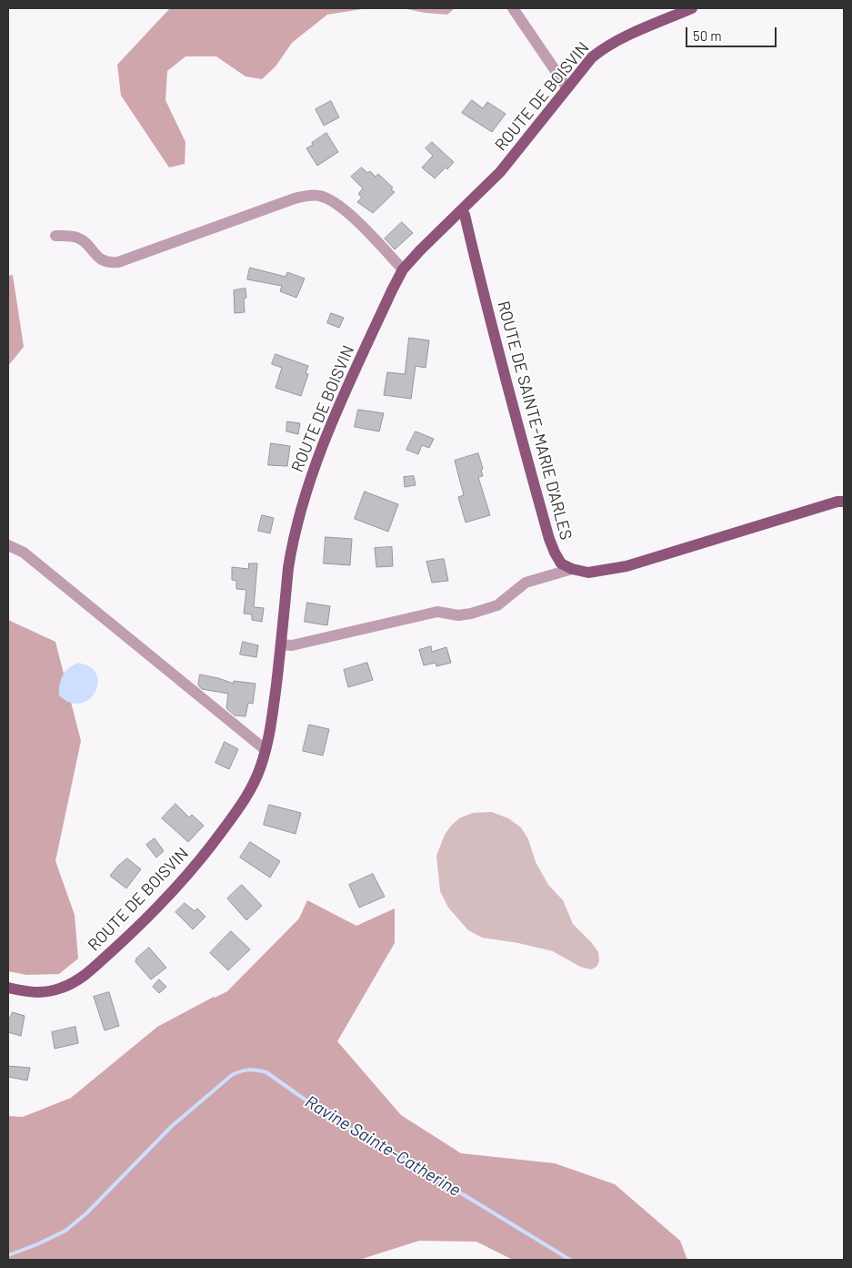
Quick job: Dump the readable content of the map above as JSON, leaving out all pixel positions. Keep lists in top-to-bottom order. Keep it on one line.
{"streets":{"main road":["ROUTE DE BOISVIN","ROUTE DE SAINTE-MARIE D'ARLES"]},"crossings":[["ROUTE DE BOISVIN","ROUTE DE SAINTE-MARIE D'ARLES"]],"water":["Ravine Sainte-Catherine"],"scale_bar":"50 m"}
